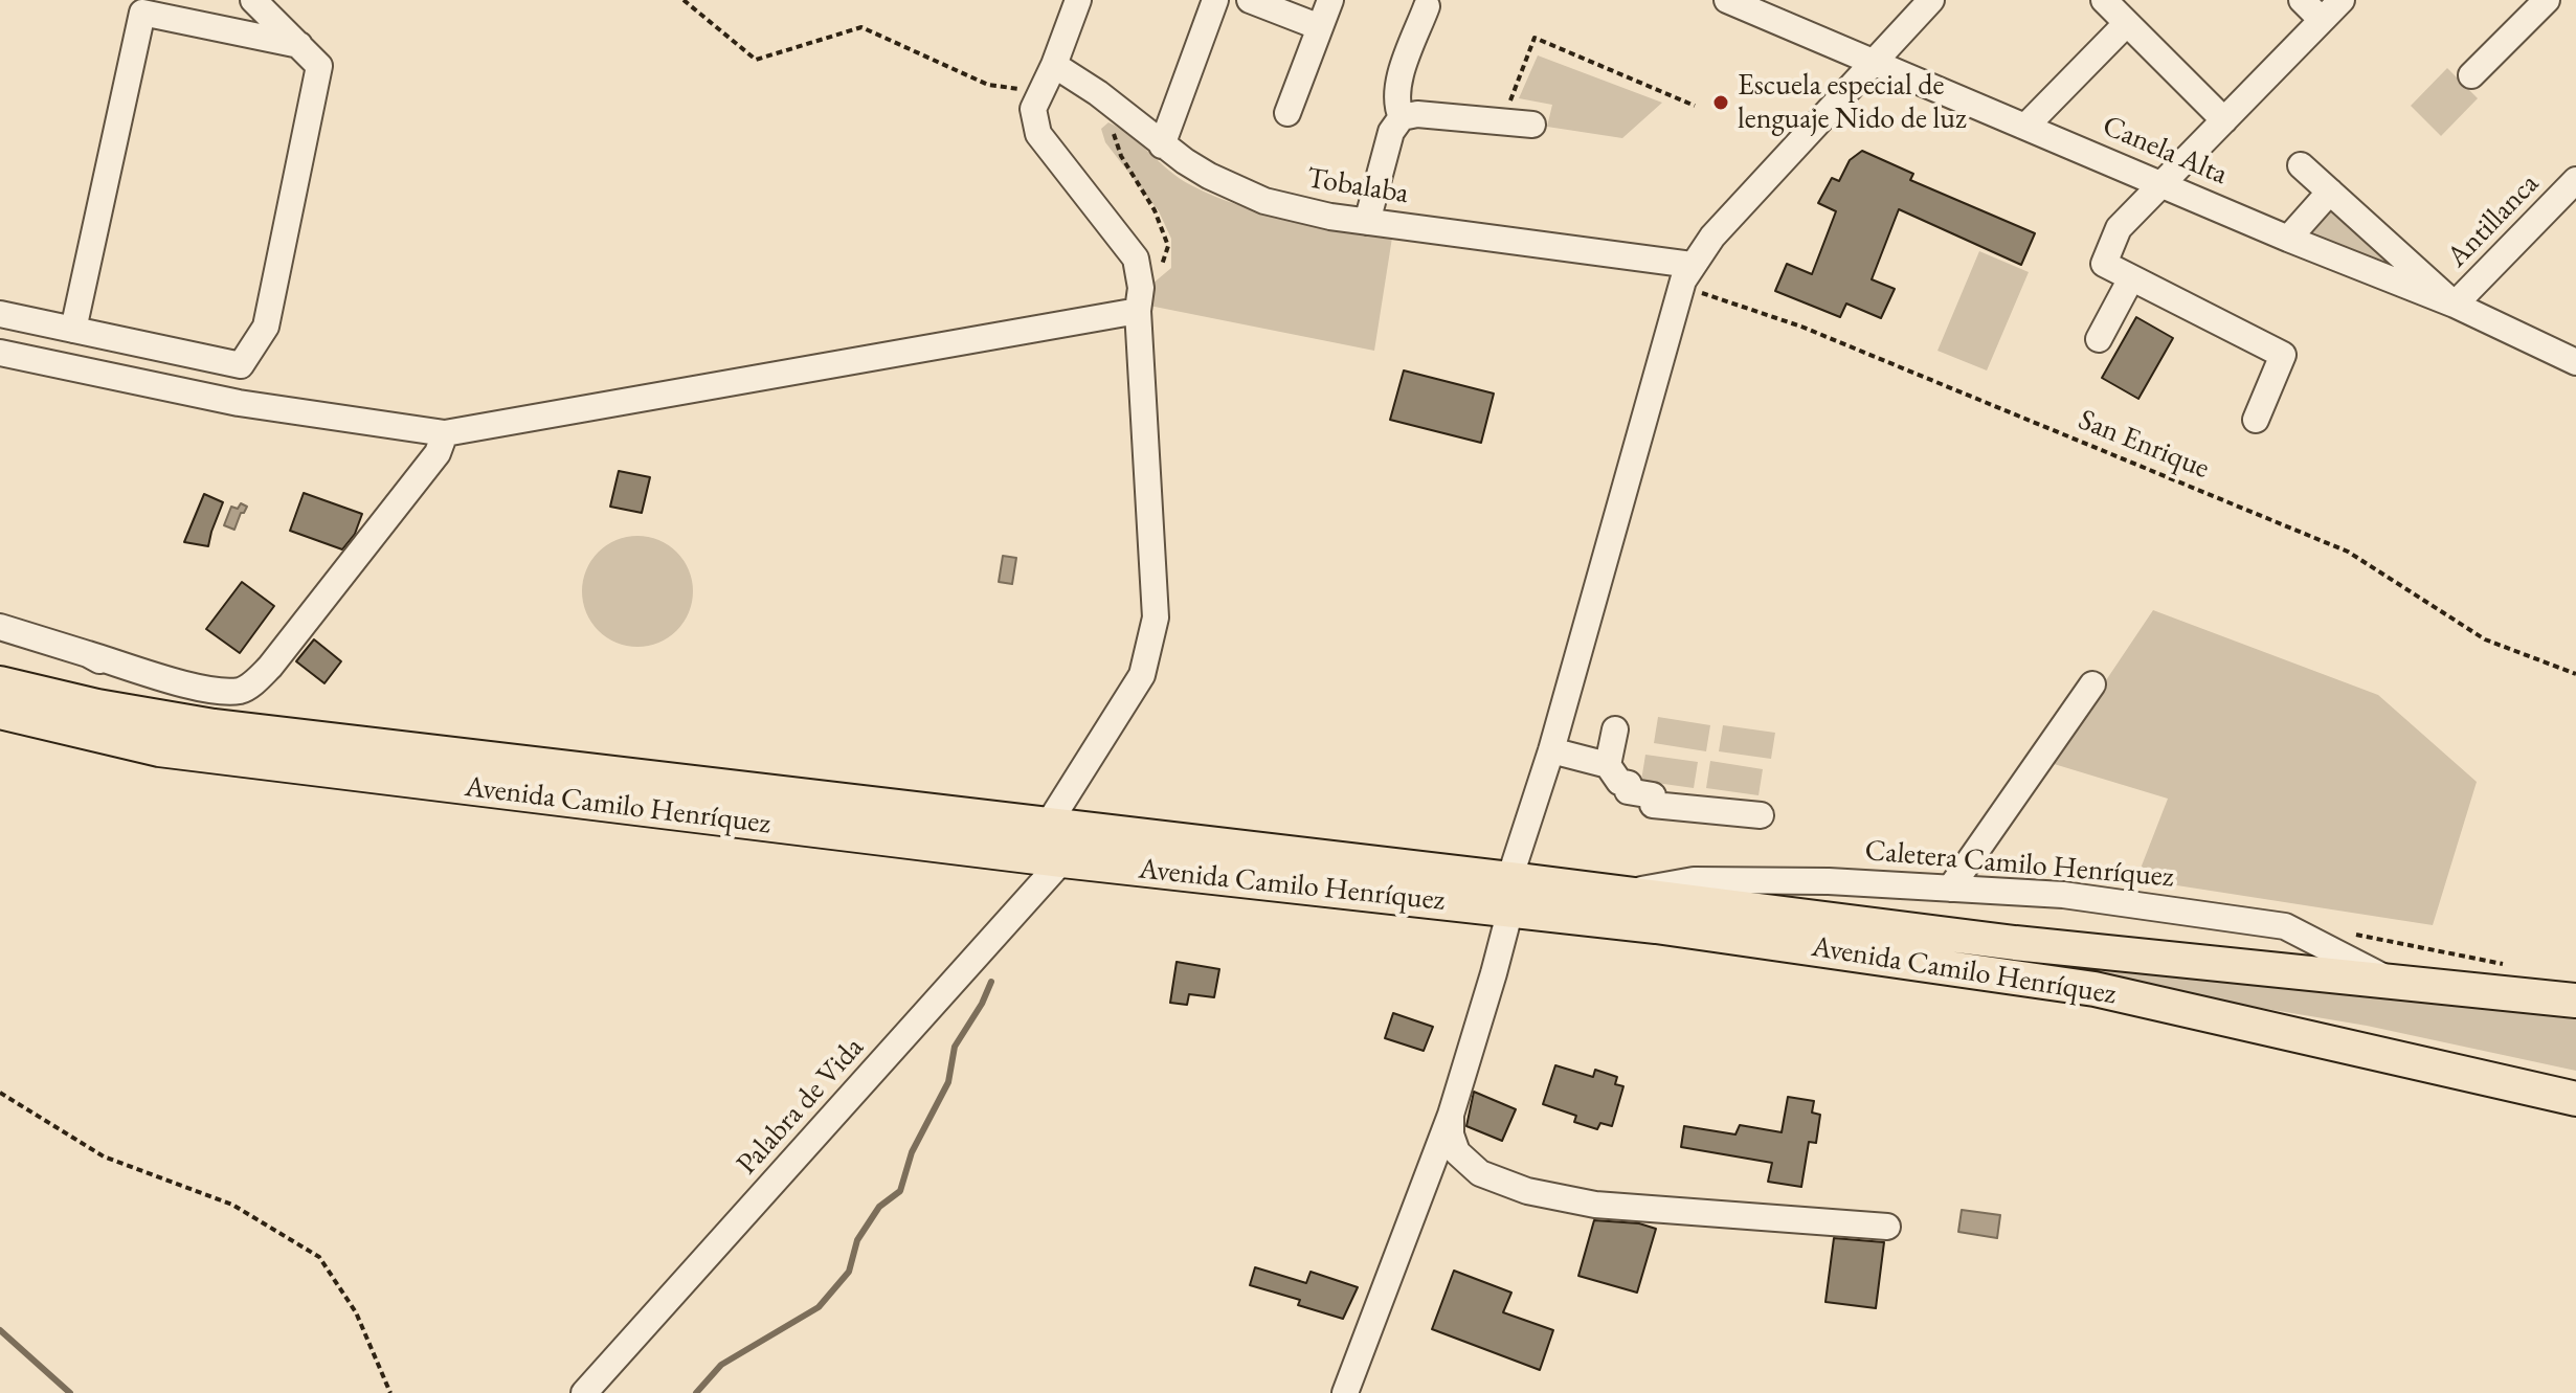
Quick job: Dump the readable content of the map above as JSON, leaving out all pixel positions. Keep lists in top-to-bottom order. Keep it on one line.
{"streets":{"main road":["Avenida Camilo Henríquez"],"street":["Canela Alta","Tobalaba","Antillanca","Caletera Camilo Henríquez","Palabra de Vida"],"path":["San Enrique"]},"crossings":[["Canela Alta","Antillanca"],["Avenida Camilo Henríquez","Caletera Camilo Henríquez"],["Avenida Camilo Henríquez","Palabra de Vida"]],"places":["Escuela especial de lenguaje Nido de luz"]}
